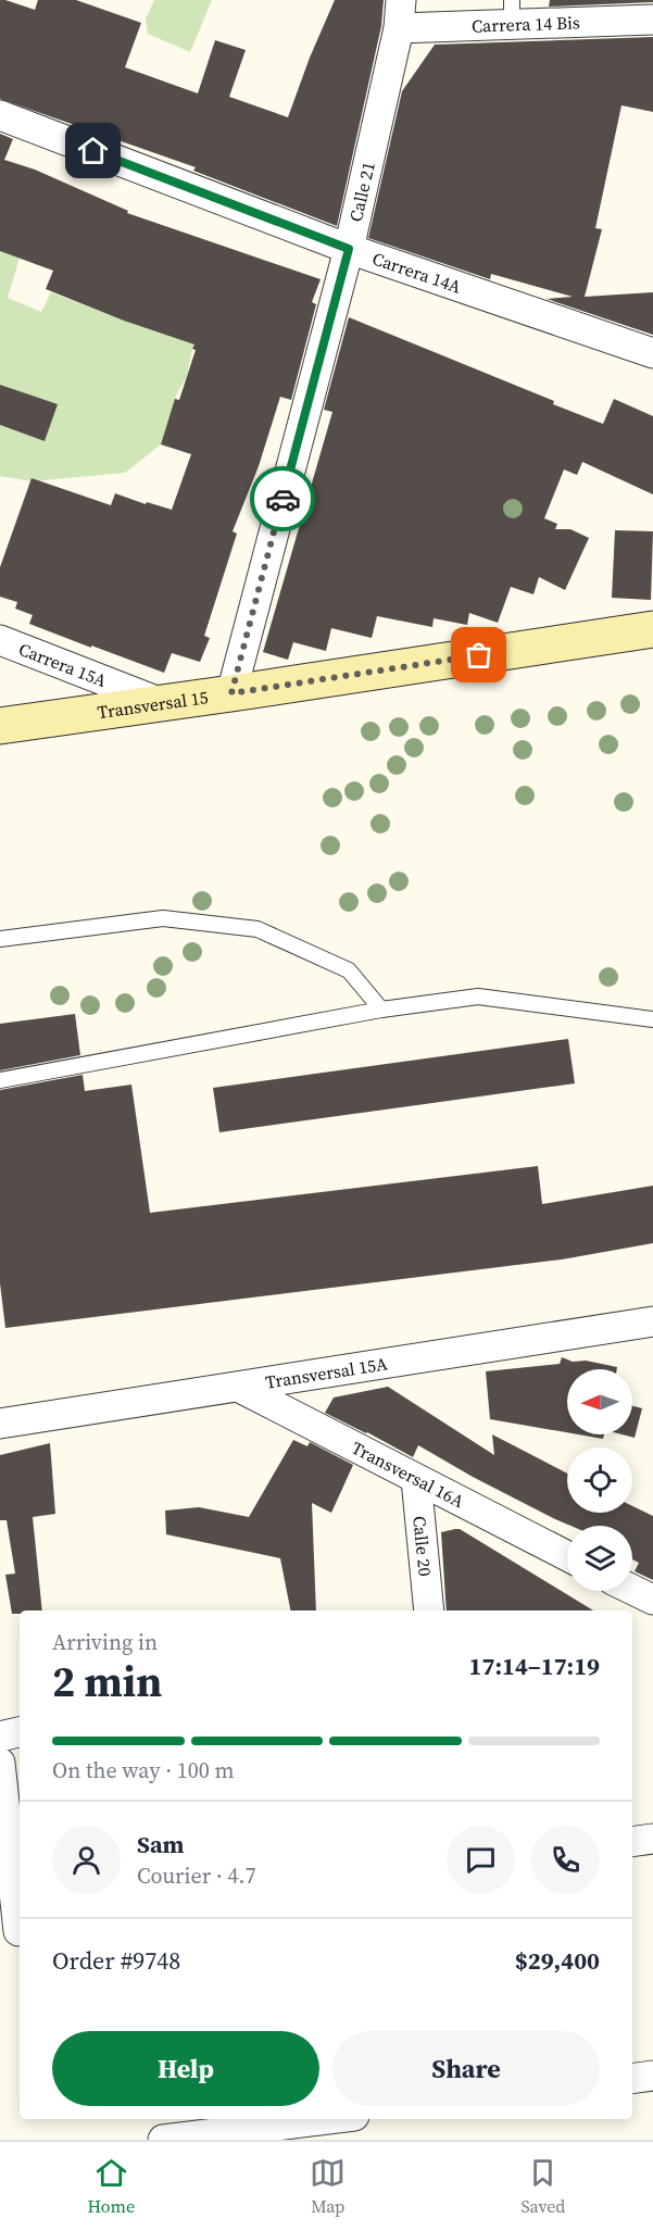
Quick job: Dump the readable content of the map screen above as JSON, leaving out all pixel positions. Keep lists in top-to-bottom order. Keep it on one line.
{"streets":{"street":["Carrera 14 Bis","Calle 21","Carrera 14A","Carrera 15A","Transversal 15","Transversal 15A","Transversal 16A","Calle 20"]},"crossings":[["Carrera 14 Bis","Calle 21"],["Calle 21","Carrera 14A"],["Calle 21","Transversal 15"],["Carrera 15A","Transversal 15"],["Transversal 15A","Transversal 16A"],["Transversal 16A","Calle 20"]],"north":"left","page":{"heading":["2 min","Arriving in","17:14–17:19"],"panel":["Sam","Courier · 4.7","Order #9748","$29,400"],"bar":"On the way · 100 m","buttons":["Help","Share"],"tabs":["Home","Map","Saved"]}}
